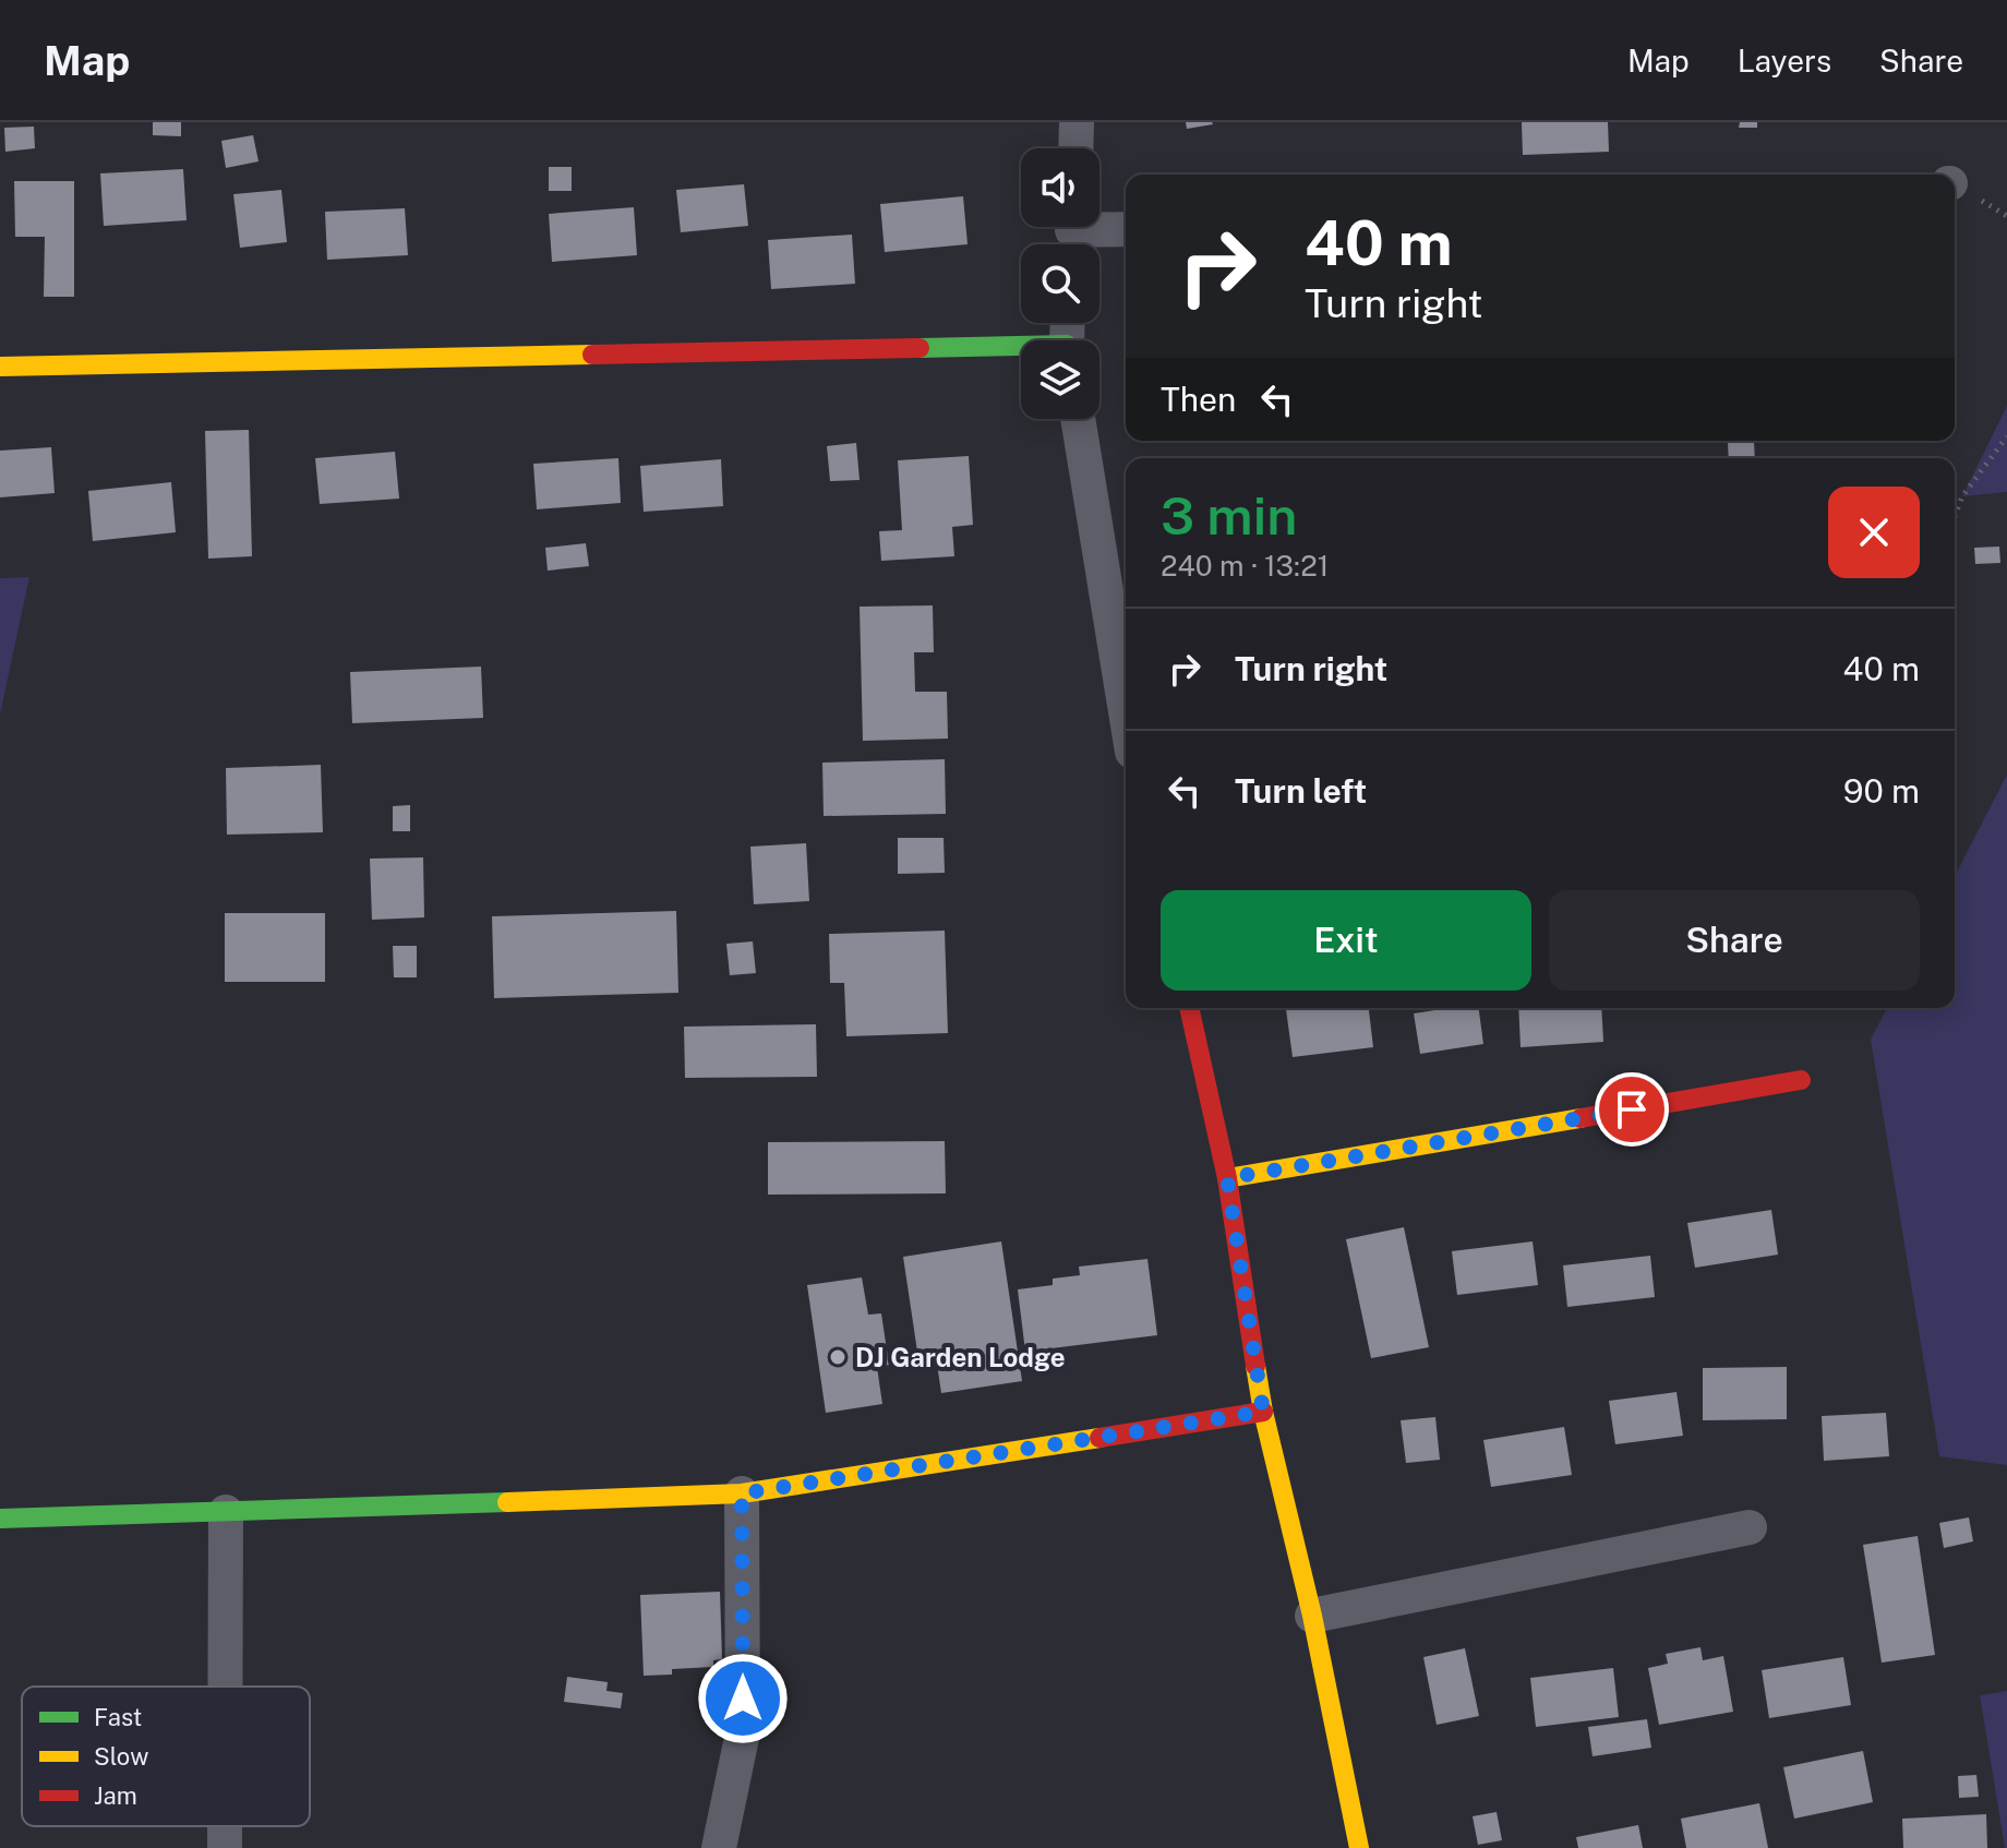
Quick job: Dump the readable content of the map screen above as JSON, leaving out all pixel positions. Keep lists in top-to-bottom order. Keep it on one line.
{"places":["DJ Garden Lodge"],"legend":["Fast","Slow","Jam"],"page":{"header":"Map","nav":["Map","Layers","Share"],"turn":["40 m","Turn right"],"then":"Then","heading":["3 min","240 m · 13:21"],"list":[{"name":"Turn right","value":"40 m"},{"name":"Turn left","value":"90 m"}],"buttons":["Exit","Share"]}}
